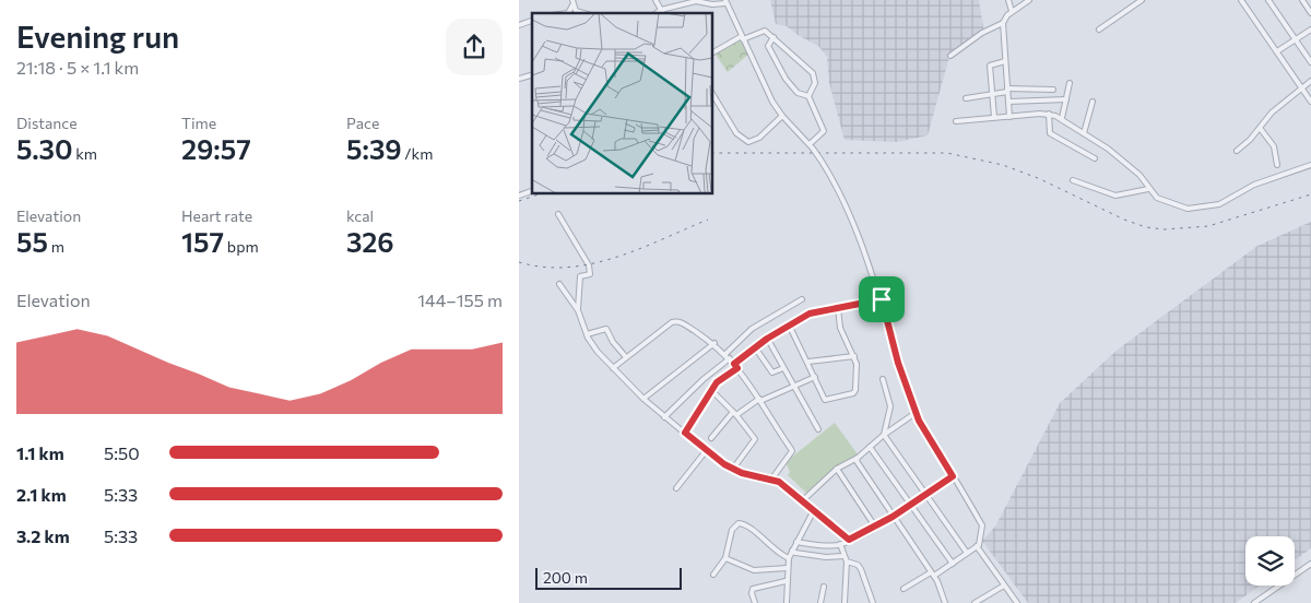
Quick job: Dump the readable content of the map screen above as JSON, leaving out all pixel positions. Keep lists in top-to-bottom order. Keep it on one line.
{"scale_bar":"200 m","page":{"heading":["Evening run","21:18 · 5 × 1.1 km"],"stats":[["Distance","5.30 km"],["Time","29:57"],["Pace","5:39 /km"],["Elevation","55 m"],["Heart rate","157 bpm"],["kcal","326"]],"chart":["Elevation","144–155 m"],"list":[{"name":"1.1 km","note":"5:50"},{"name":"2.1 km","note":"5:33"},{"name":"3.2 km","note":"5:33"}],"scale":"200 m"}}
